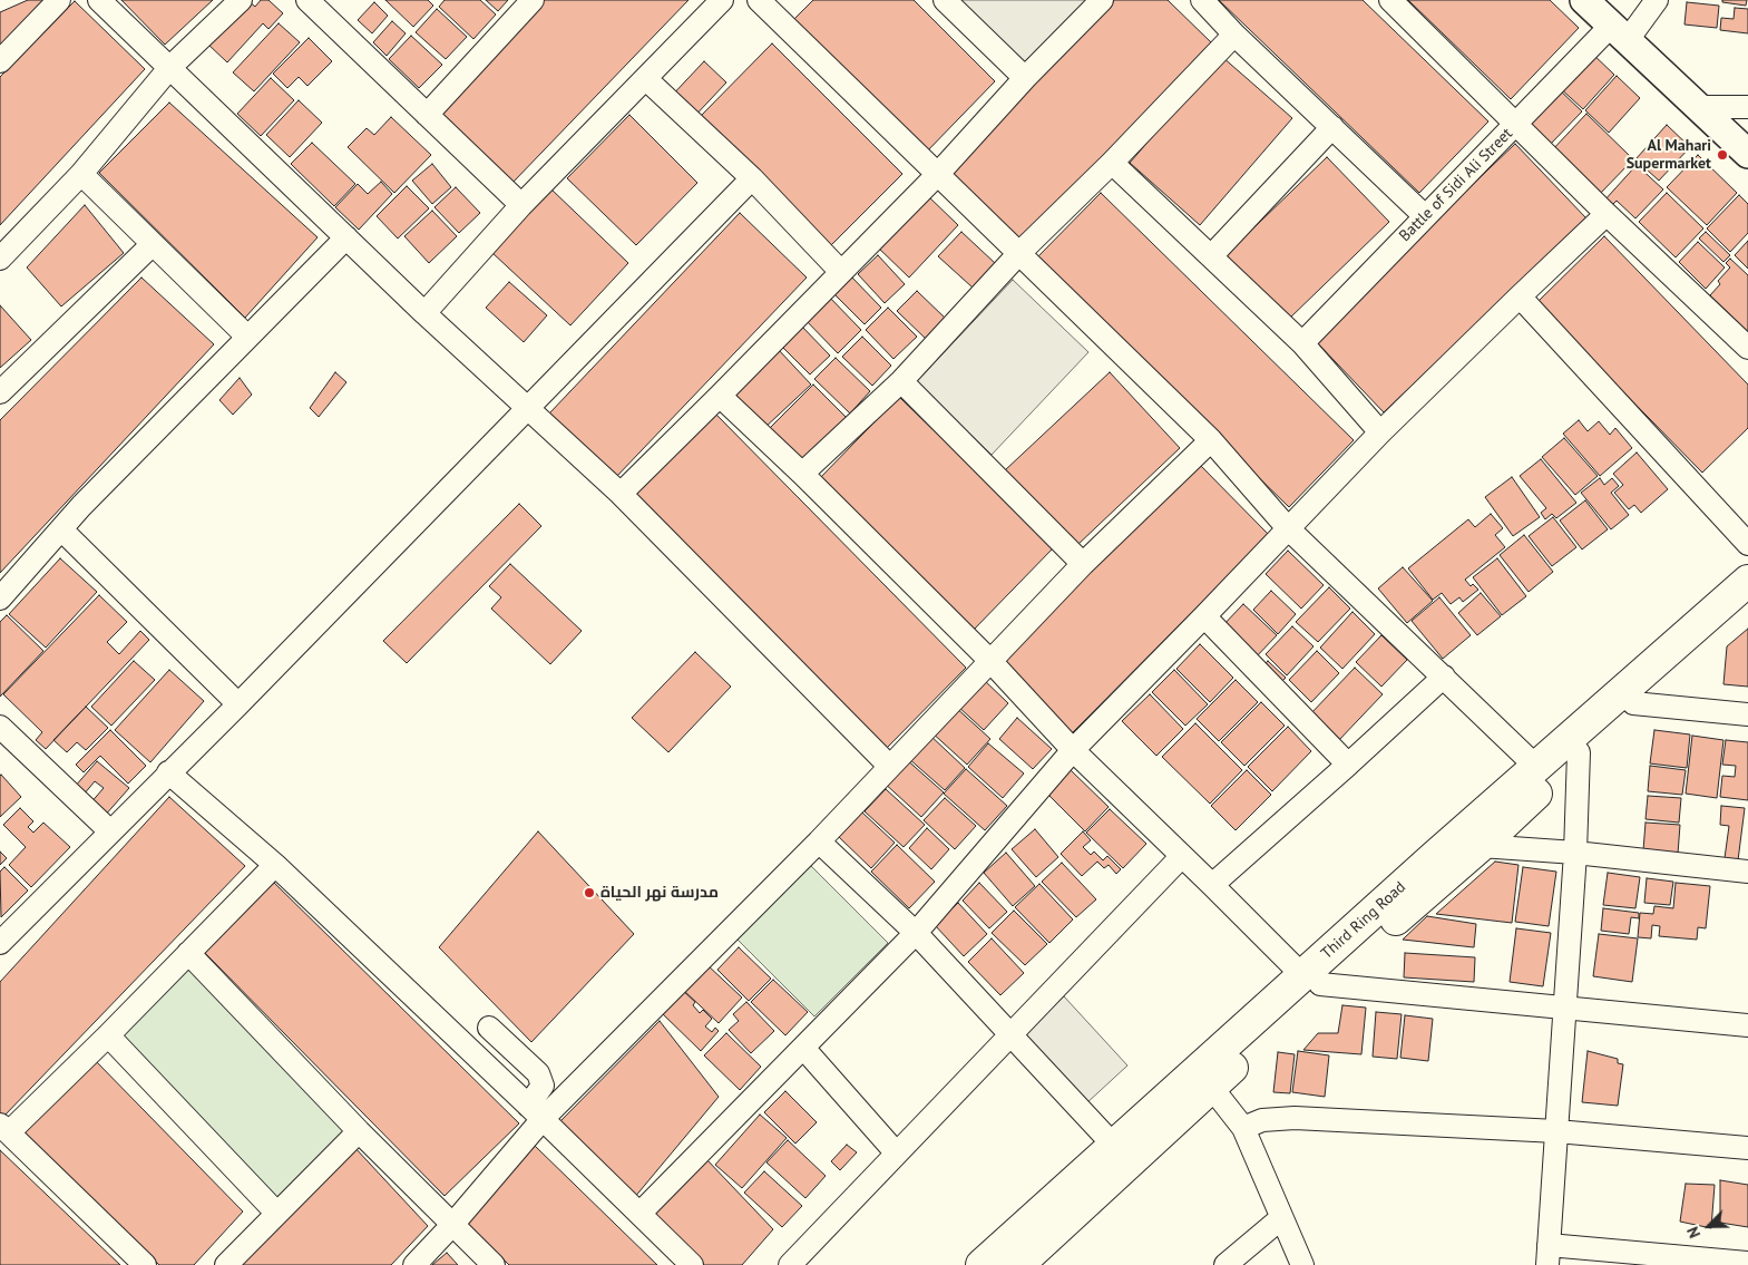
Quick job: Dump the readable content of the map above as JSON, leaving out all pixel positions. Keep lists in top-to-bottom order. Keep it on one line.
{"streets":{"highway":["Third Ring Road"],"street":["Battle of Sidi Ali Street"]},"places":["Al Mahari Supermarket","مدرسة نهر الحياة"],"north":"bottom left"}
